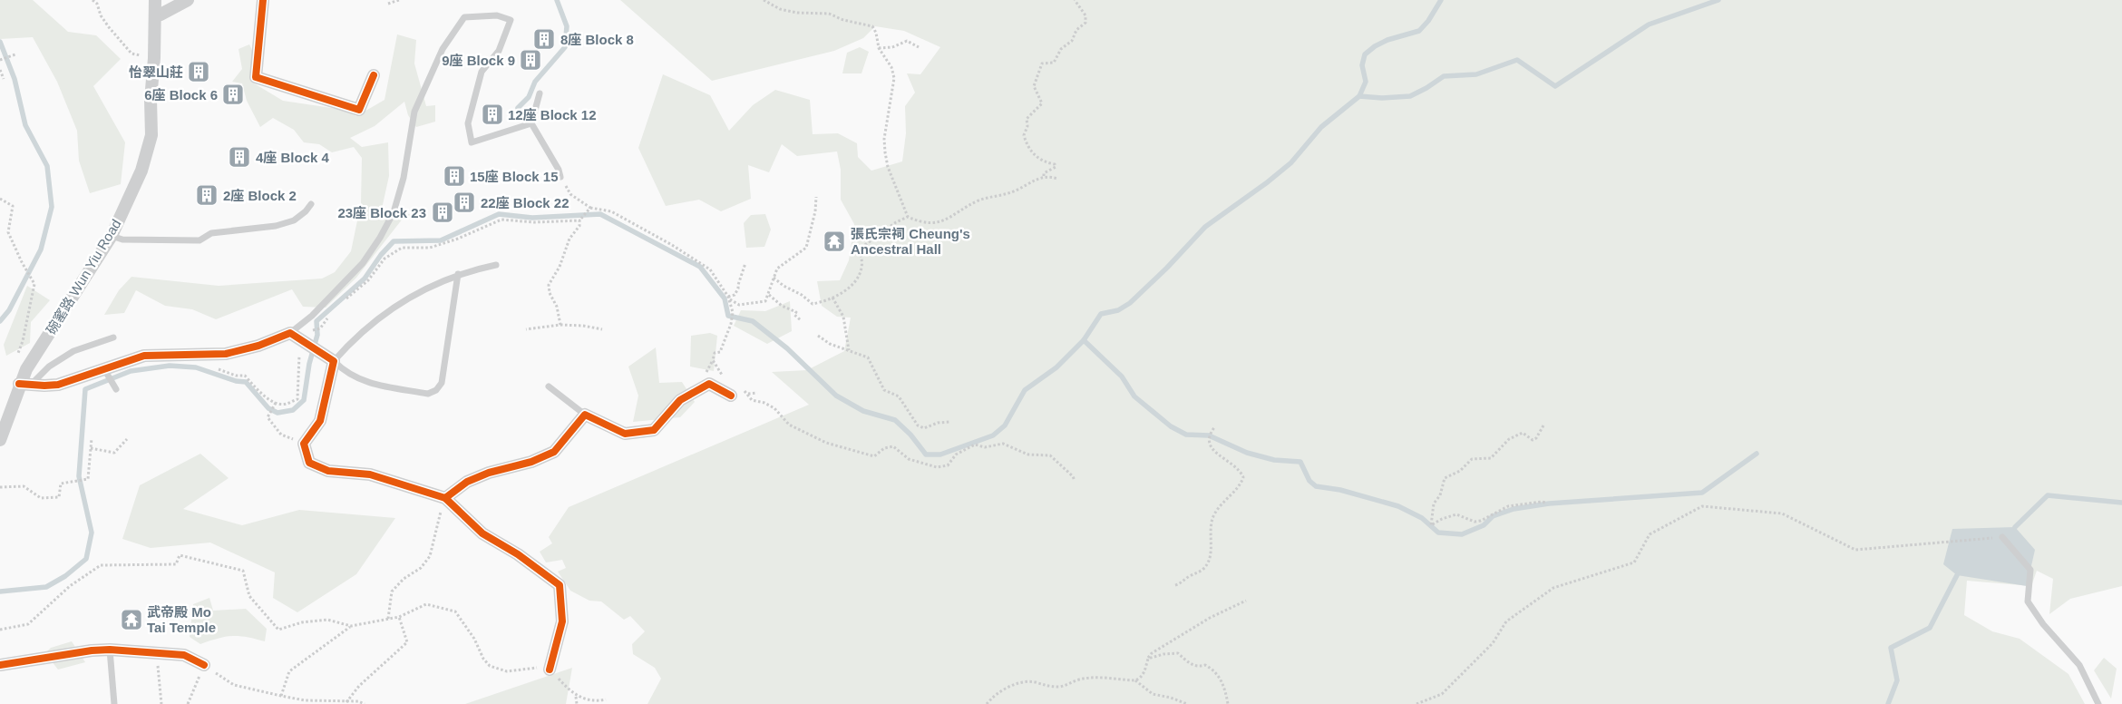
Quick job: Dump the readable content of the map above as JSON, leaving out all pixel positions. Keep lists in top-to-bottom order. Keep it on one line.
{"streets":{"street":["碗窰路 Wun Yiu Road"]},"places":{"building":["8座 Block 8","9座 Block 9","怡翠山莊","6座 Block 6","12座 Block 12","4座 Block 4","15座 Block 15","2座 Block 2","22座 Block 22","23座 Block 23"],"temple":["張氏宗祠 Cheung's Ancestral Hall","武帝殿 Mo Tai Temple"]}}
